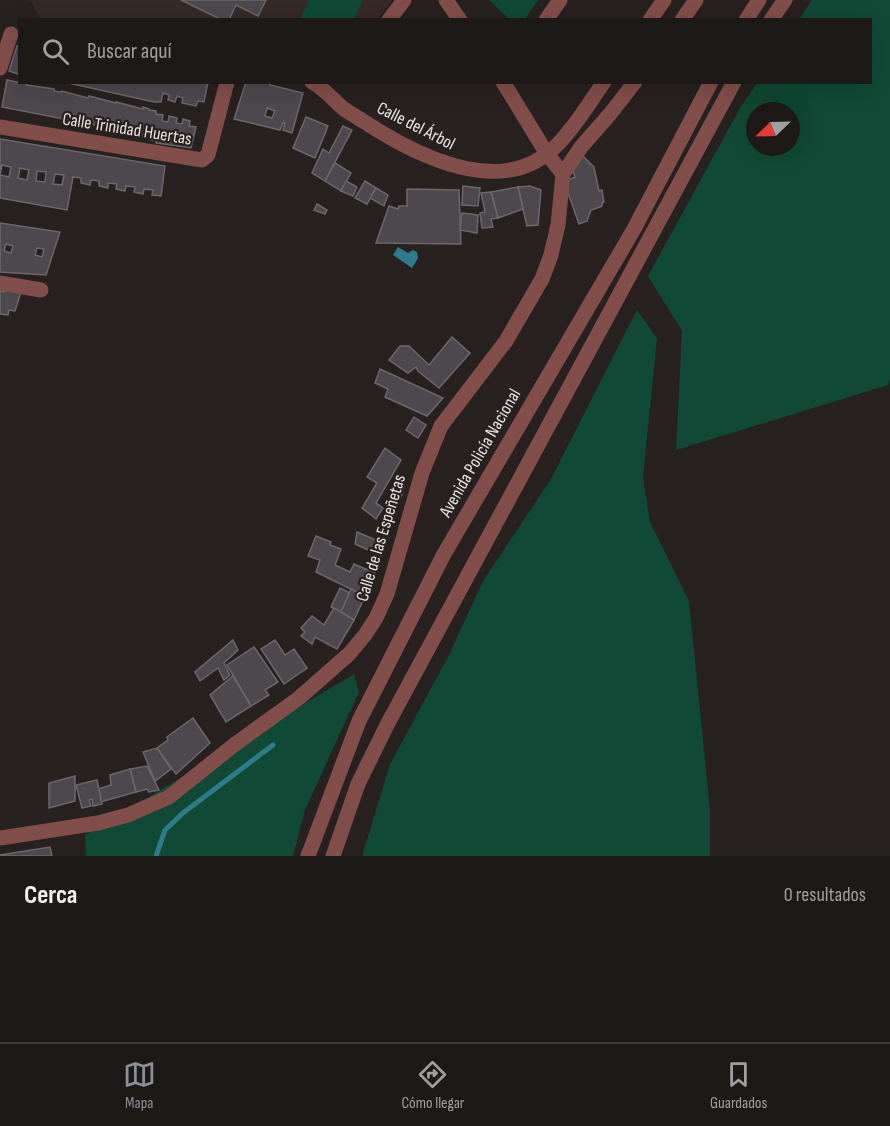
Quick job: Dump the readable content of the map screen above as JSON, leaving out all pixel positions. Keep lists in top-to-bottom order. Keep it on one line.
{"streets":{"street":["Calle del Árbol","Calle Trinidad Huertas","Avenida Policía Nacional","Calle de las Espeñetas"]},"north":"bottom left","page":{"search":"Buscar aquí","heading":["Cerca","0 resultados"],"nav":["Mapa","Cómo llegar","Guardados"]}}
